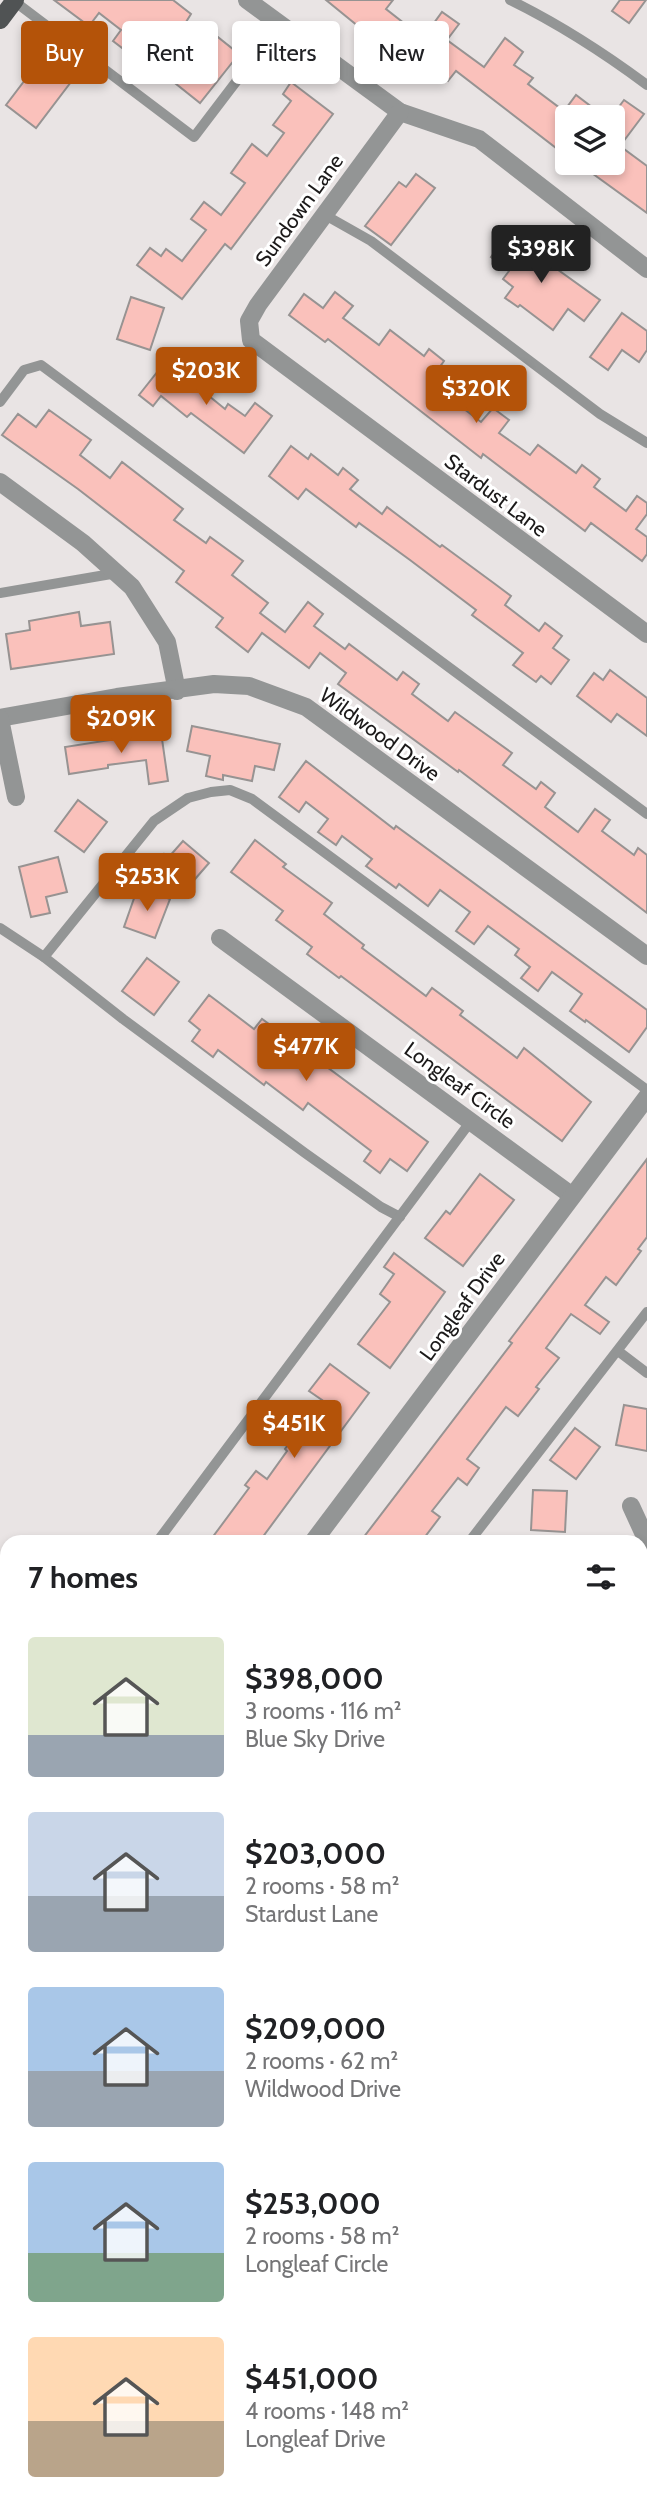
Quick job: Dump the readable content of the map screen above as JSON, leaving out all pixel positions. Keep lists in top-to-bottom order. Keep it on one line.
{"streets":{"street":["Sundown Lane","Stardust Lane","Wildwood Drive","Longleaf Circle","Longleaf Drive"]},"crossings":[["Sundown Lane","Stardust Lane"],["Longleaf Circle","Longleaf Drive"]],"page":{"chip":["Buy","Rent","Filters","New"],"price":["$398K","$203K","$320K","$209K","$253K","$477K","$451K"],"heading":"7 homes","list":[{"name":"$398,000","note":"3 rooms · 116 m² · Blue Sky Drive"},{"name":"$203,000","note":"2 rooms · 58 m² · Stardust Lane"},{"name":"$209,000","note":"2 rooms · 62 m² · Wildwood Drive"},{"name":"$253,000","note":"2 rooms · 58 m² · Longleaf Circle"},{"name":"$451,000","note":"4 rooms · 148 m² · Longleaf Drive"}]}}
